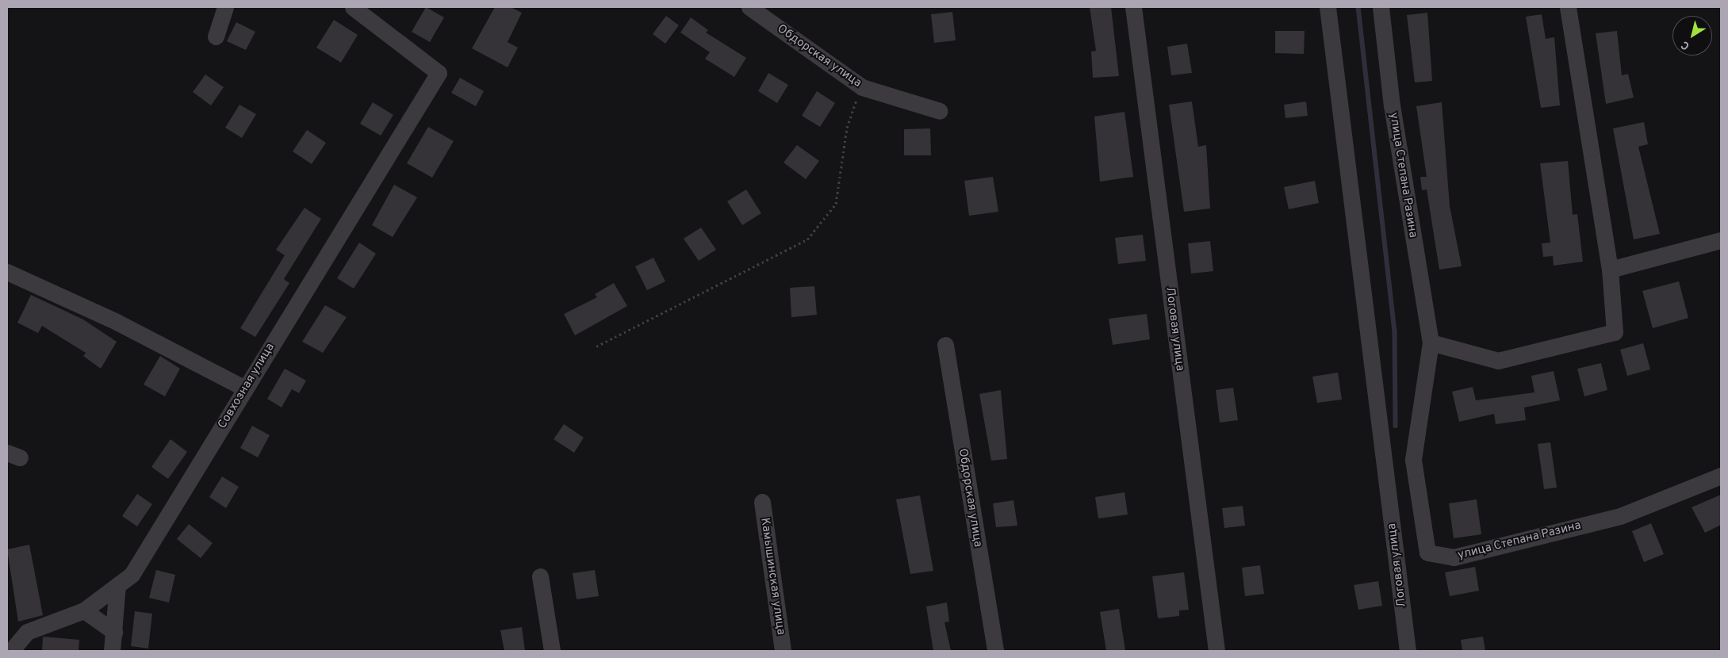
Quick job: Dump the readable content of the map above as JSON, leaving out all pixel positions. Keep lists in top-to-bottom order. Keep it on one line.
{"streets":{"street":["Обдорская улица","улица Степана Разина","Логовая улица","Совхозная улица","Камышинская улица"]},"north":"bottom left"}
